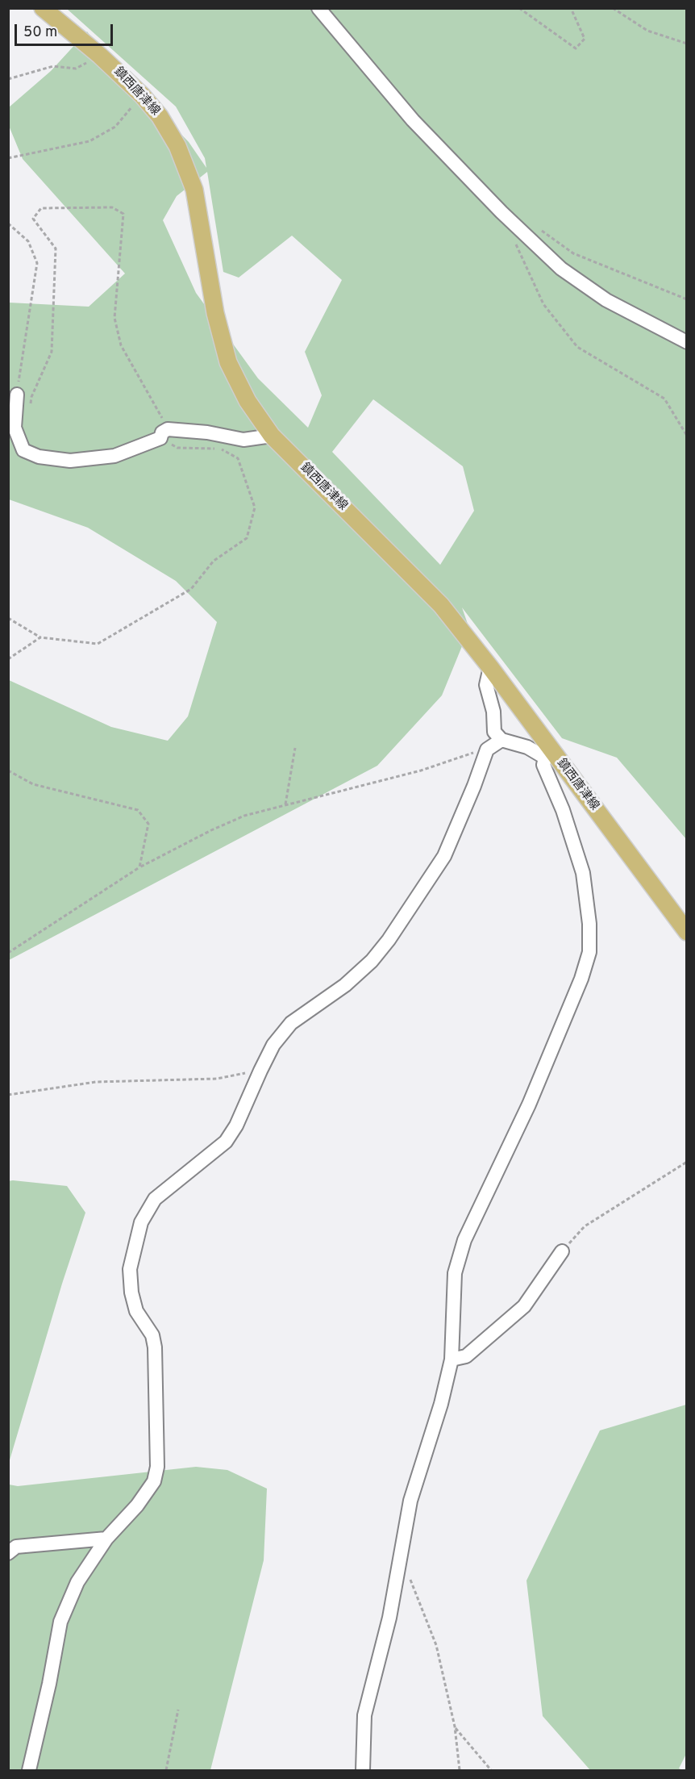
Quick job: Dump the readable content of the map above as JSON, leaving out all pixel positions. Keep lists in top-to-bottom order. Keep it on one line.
{"streets":{"main road":["鎮西唐津線"]},"scale_bar":"50 m"}
